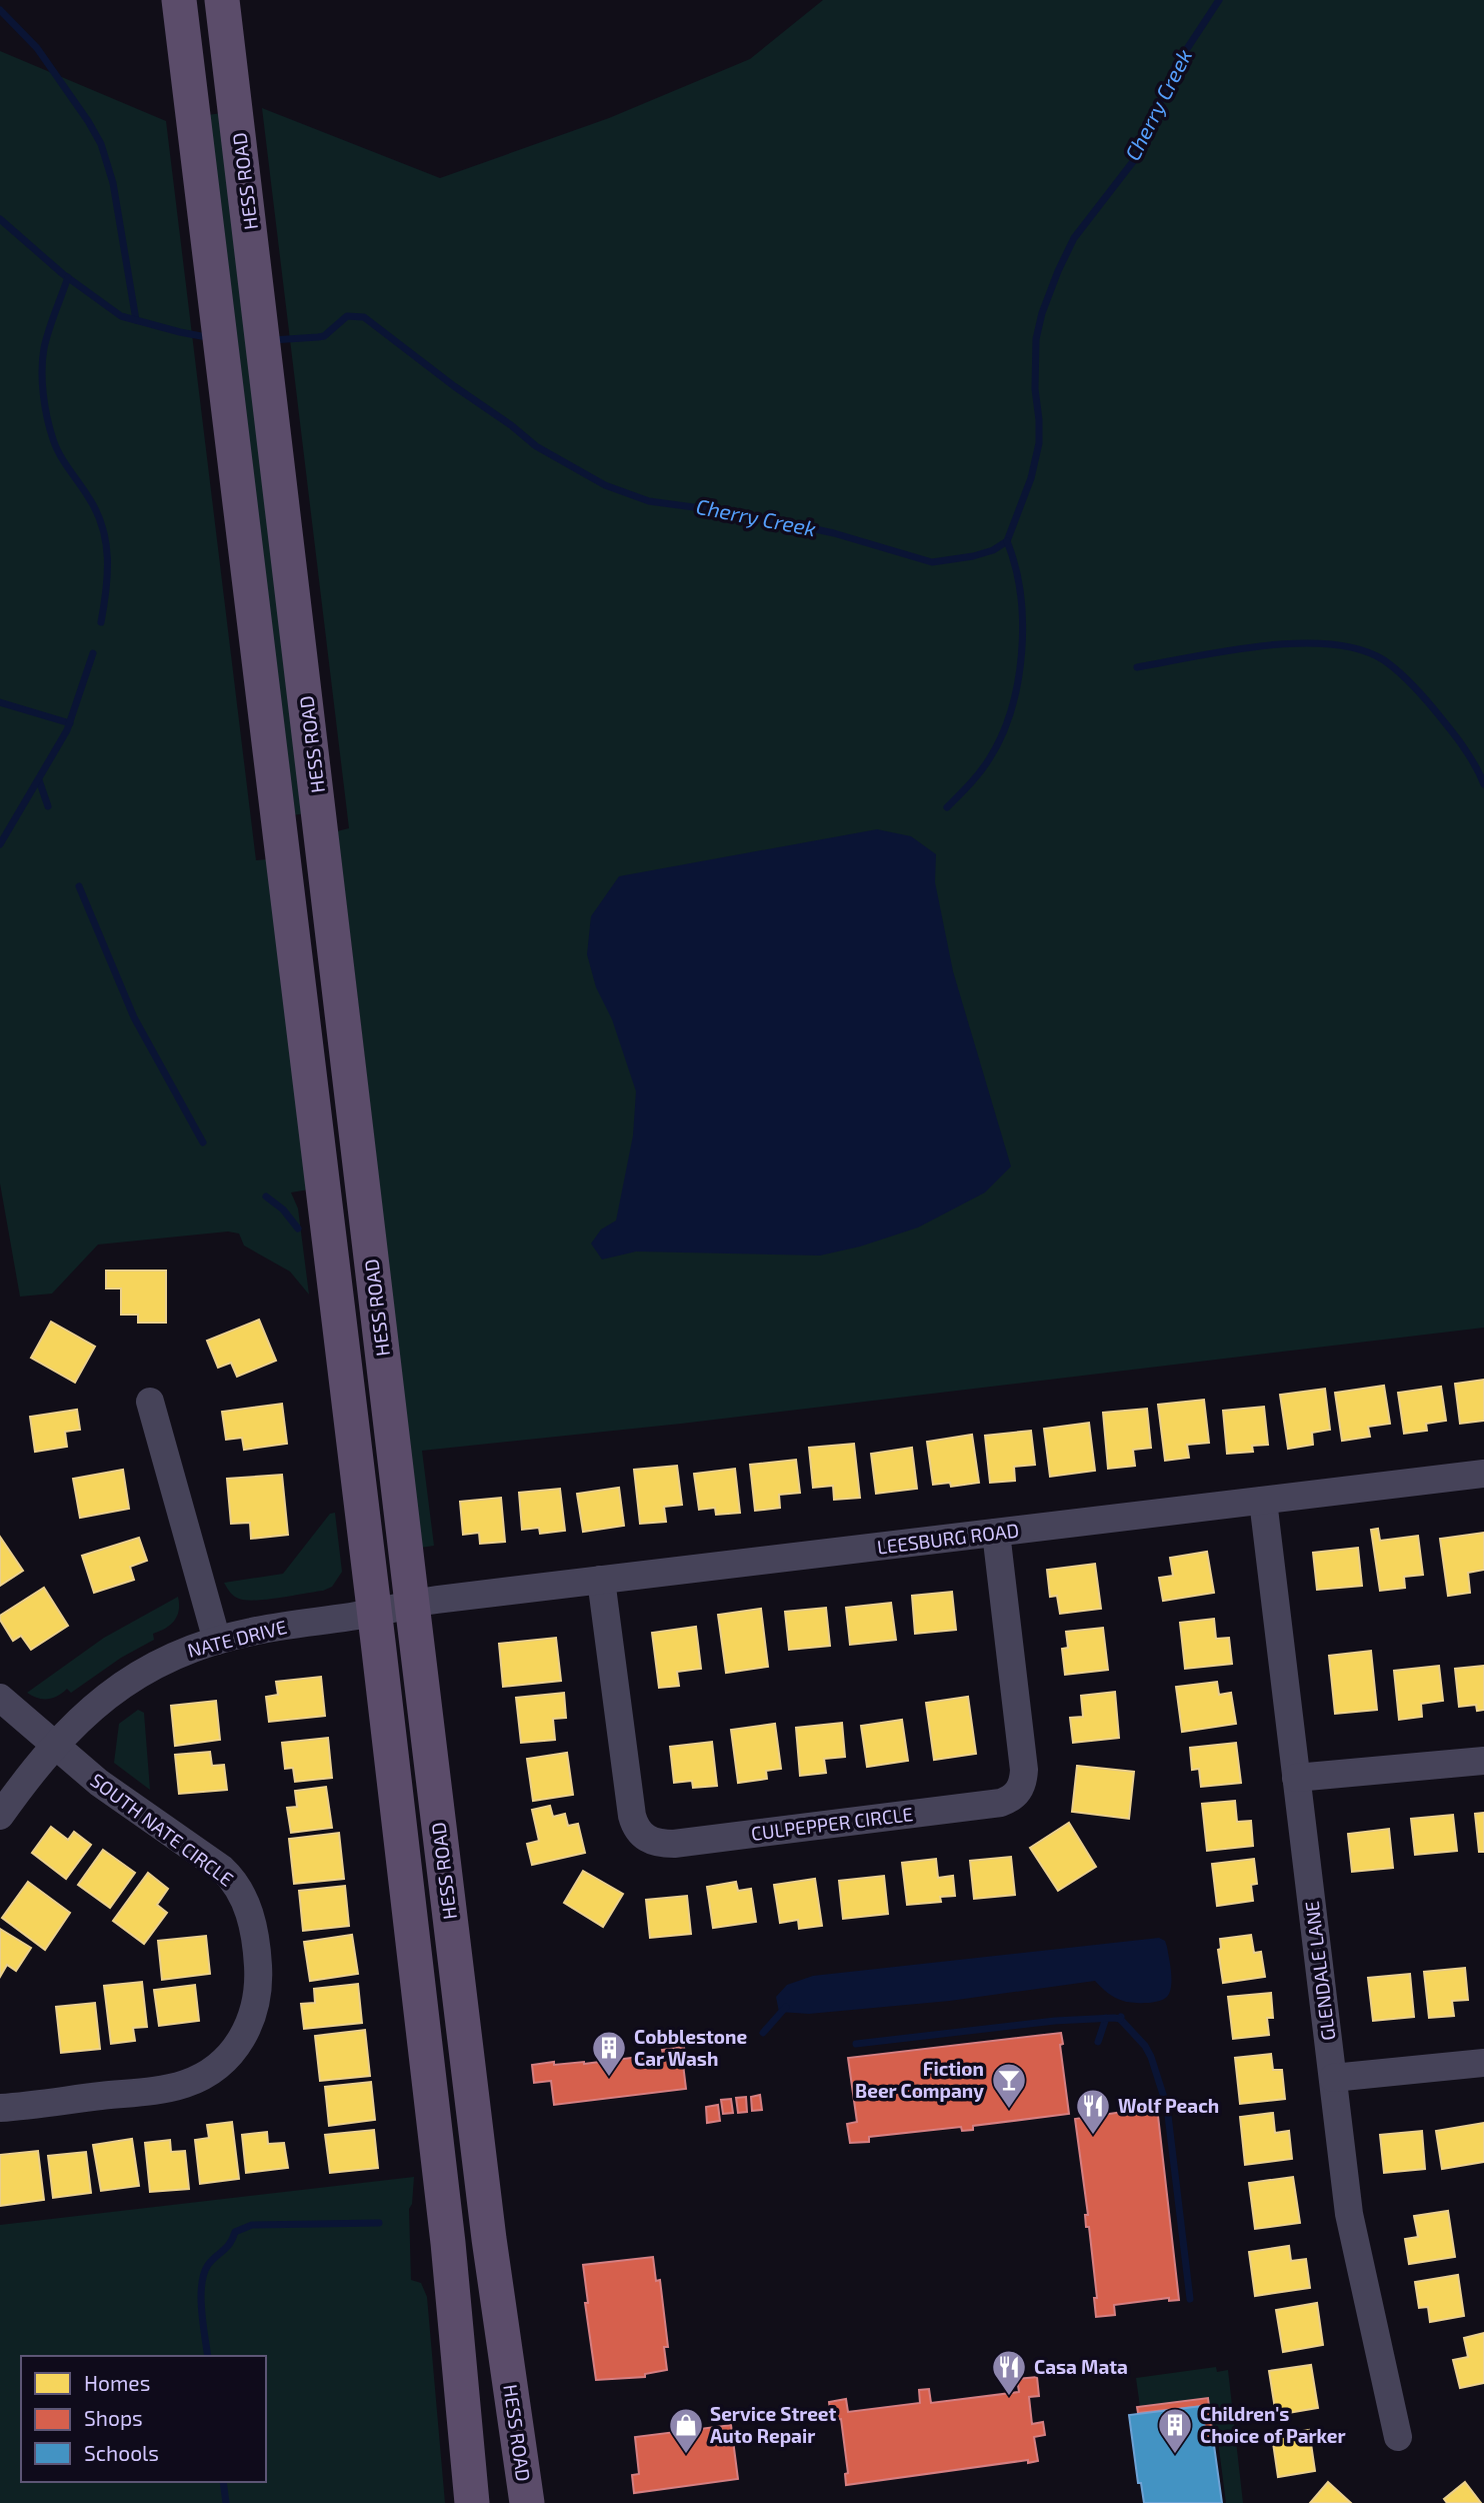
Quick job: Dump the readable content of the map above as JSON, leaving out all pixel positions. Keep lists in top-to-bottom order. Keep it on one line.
{"streets":{"main road":["HESS ROAD"],"street":["LEESBURG ROAD","NATE DRIVE","CULPEPPER CIRCLE","SOUTH NATE CIRCLE","GLENDALE LANE"]},"crossings":[["HESS ROAD","LEESBURG ROAD"],["HESS ROAD","NATE DRIVE"],["LEESBURG ROAD","NATE DRIVE"],["LEESBURG ROAD","CULPEPPER CIRCLE"],["LEESBURG ROAD","GLENDALE LANE"],["NATE DRIVE","SOUTH NATE CIRCLE"]],"water":["Cherry Creek"],"places":{"building":["Cobblestone Car Wash","Children's Choice of Parker"],"bar":["Fiction Beer Company"],"restaurant":["Wolf Peach","Casa Mata"],"shop":["Service Street Auto Repair"]},"legend":["Homes","Shops","Schools"]}
